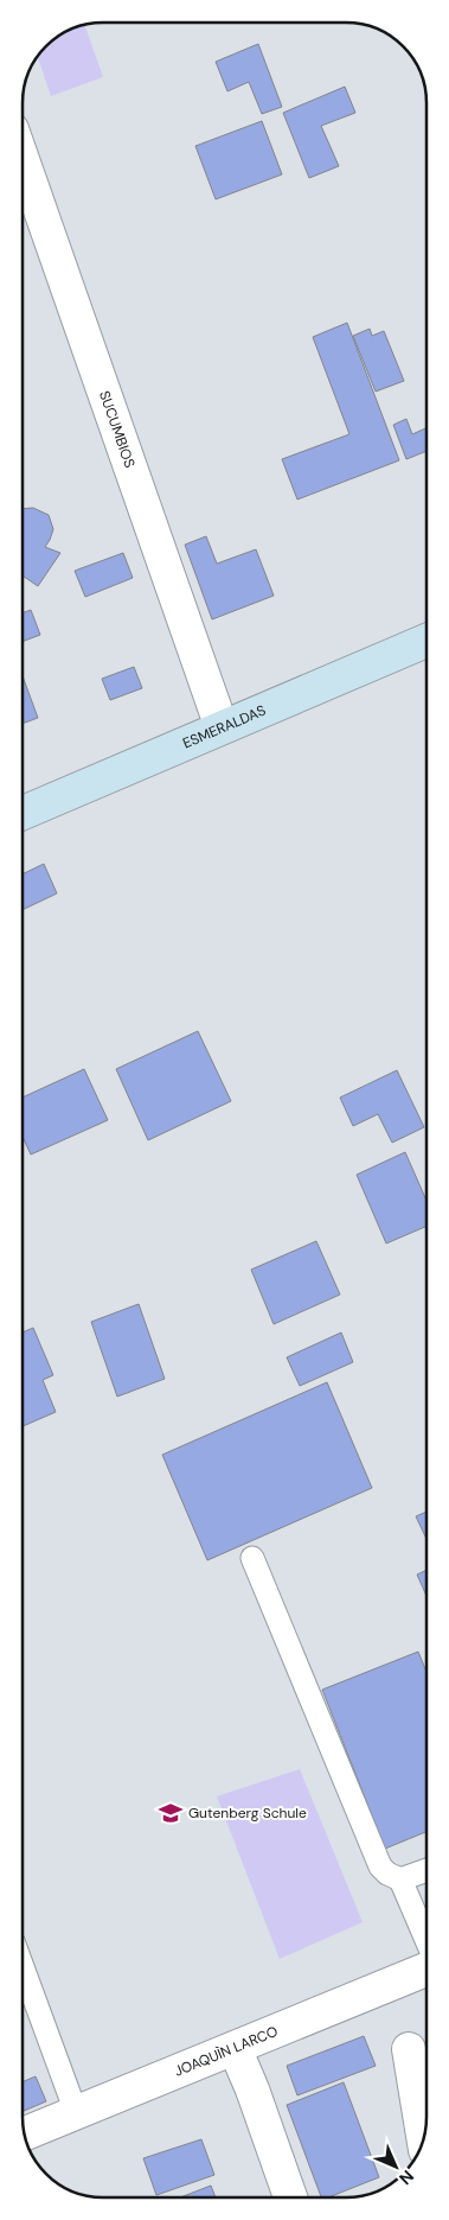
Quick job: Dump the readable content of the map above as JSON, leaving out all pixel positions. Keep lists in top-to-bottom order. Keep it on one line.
{"streets":{"street":["SUCUMBIOS","ESMERALDAS","JOAQUÌN LARCO"]},"crossings":[["SUCUMBIOS","ESMERALDAS"]],"places":{"school or university":["Gutenberg Schule"]},"north":"bottom right"}
